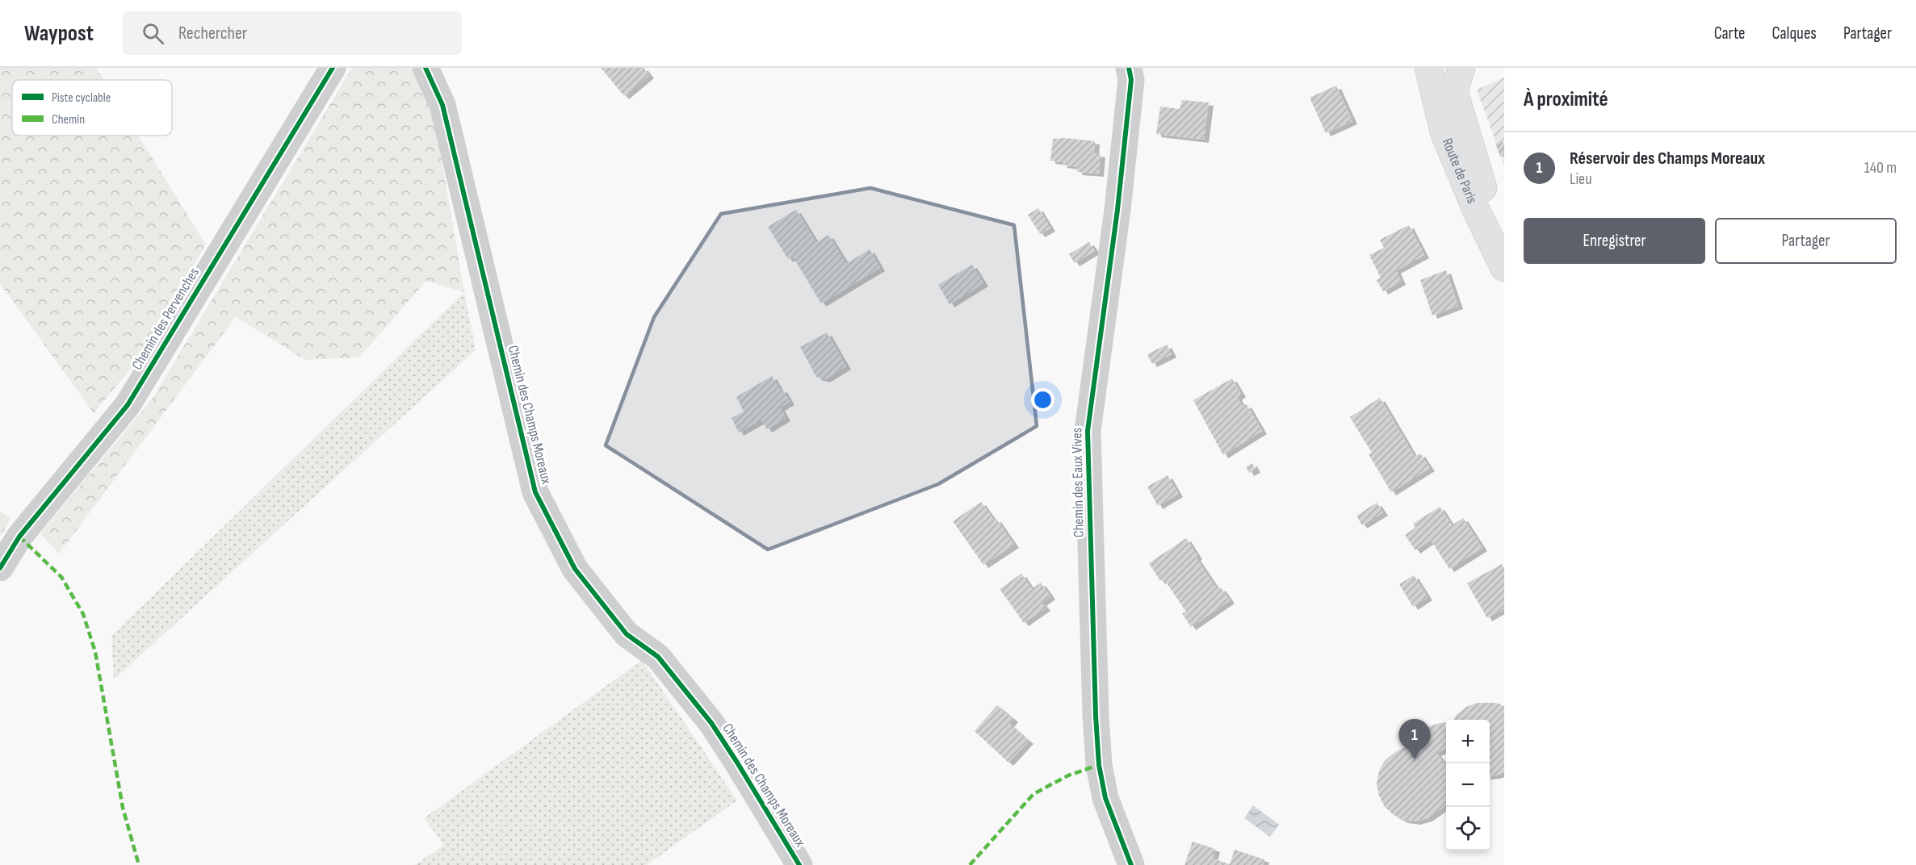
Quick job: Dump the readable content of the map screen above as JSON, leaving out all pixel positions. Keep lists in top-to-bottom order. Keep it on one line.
{"streets":{"main road":["Route de Paris"],"street":["Chemin des Pervenches","Chemin des Champs Moreaux","Chemin des Eaux Vives"]},"legend":["Piste cyclable","Chemin"],"page":{"header":"Waypost","search":"Rechercher","nav":["Carte","Calques","Partager"],"heading":"À proximité","list":[{"mark":"1","name":"Réservoir des Champs Moreaux","note":"Lieu","value":"140 m"}],"buttons":["Enregistrer","Partager"],"pins":"1","map_buttons":["+","−"]}}
